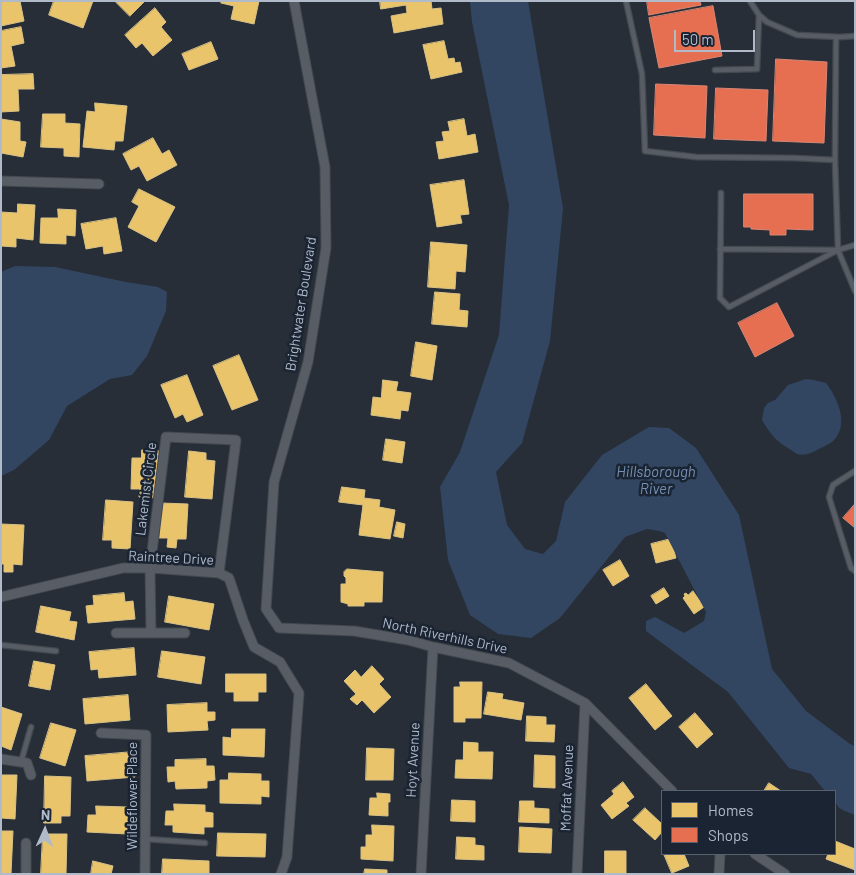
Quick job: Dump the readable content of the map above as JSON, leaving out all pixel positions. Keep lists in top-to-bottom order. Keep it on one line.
{"streets":{"street":["Brightwater Boulevard","Lakemist Circle","Raintree Drive","North Riverhills Drive","Hoyt Avenue","Moffat Avenue","Wildeflower Place"]},"crossings":[["Brightwater Boulevard","North Riverhills Drive"],["Lakemist Circle","Raintree Drive"],["North Riverhills Drive","Hoyt Avenue"],["North Riverhills Drive","Moffat Avenue"]],"water":["Hillsborough River"],"legend":["Homes","Shops"],"scale_bar":"50 m","north":"top"}
